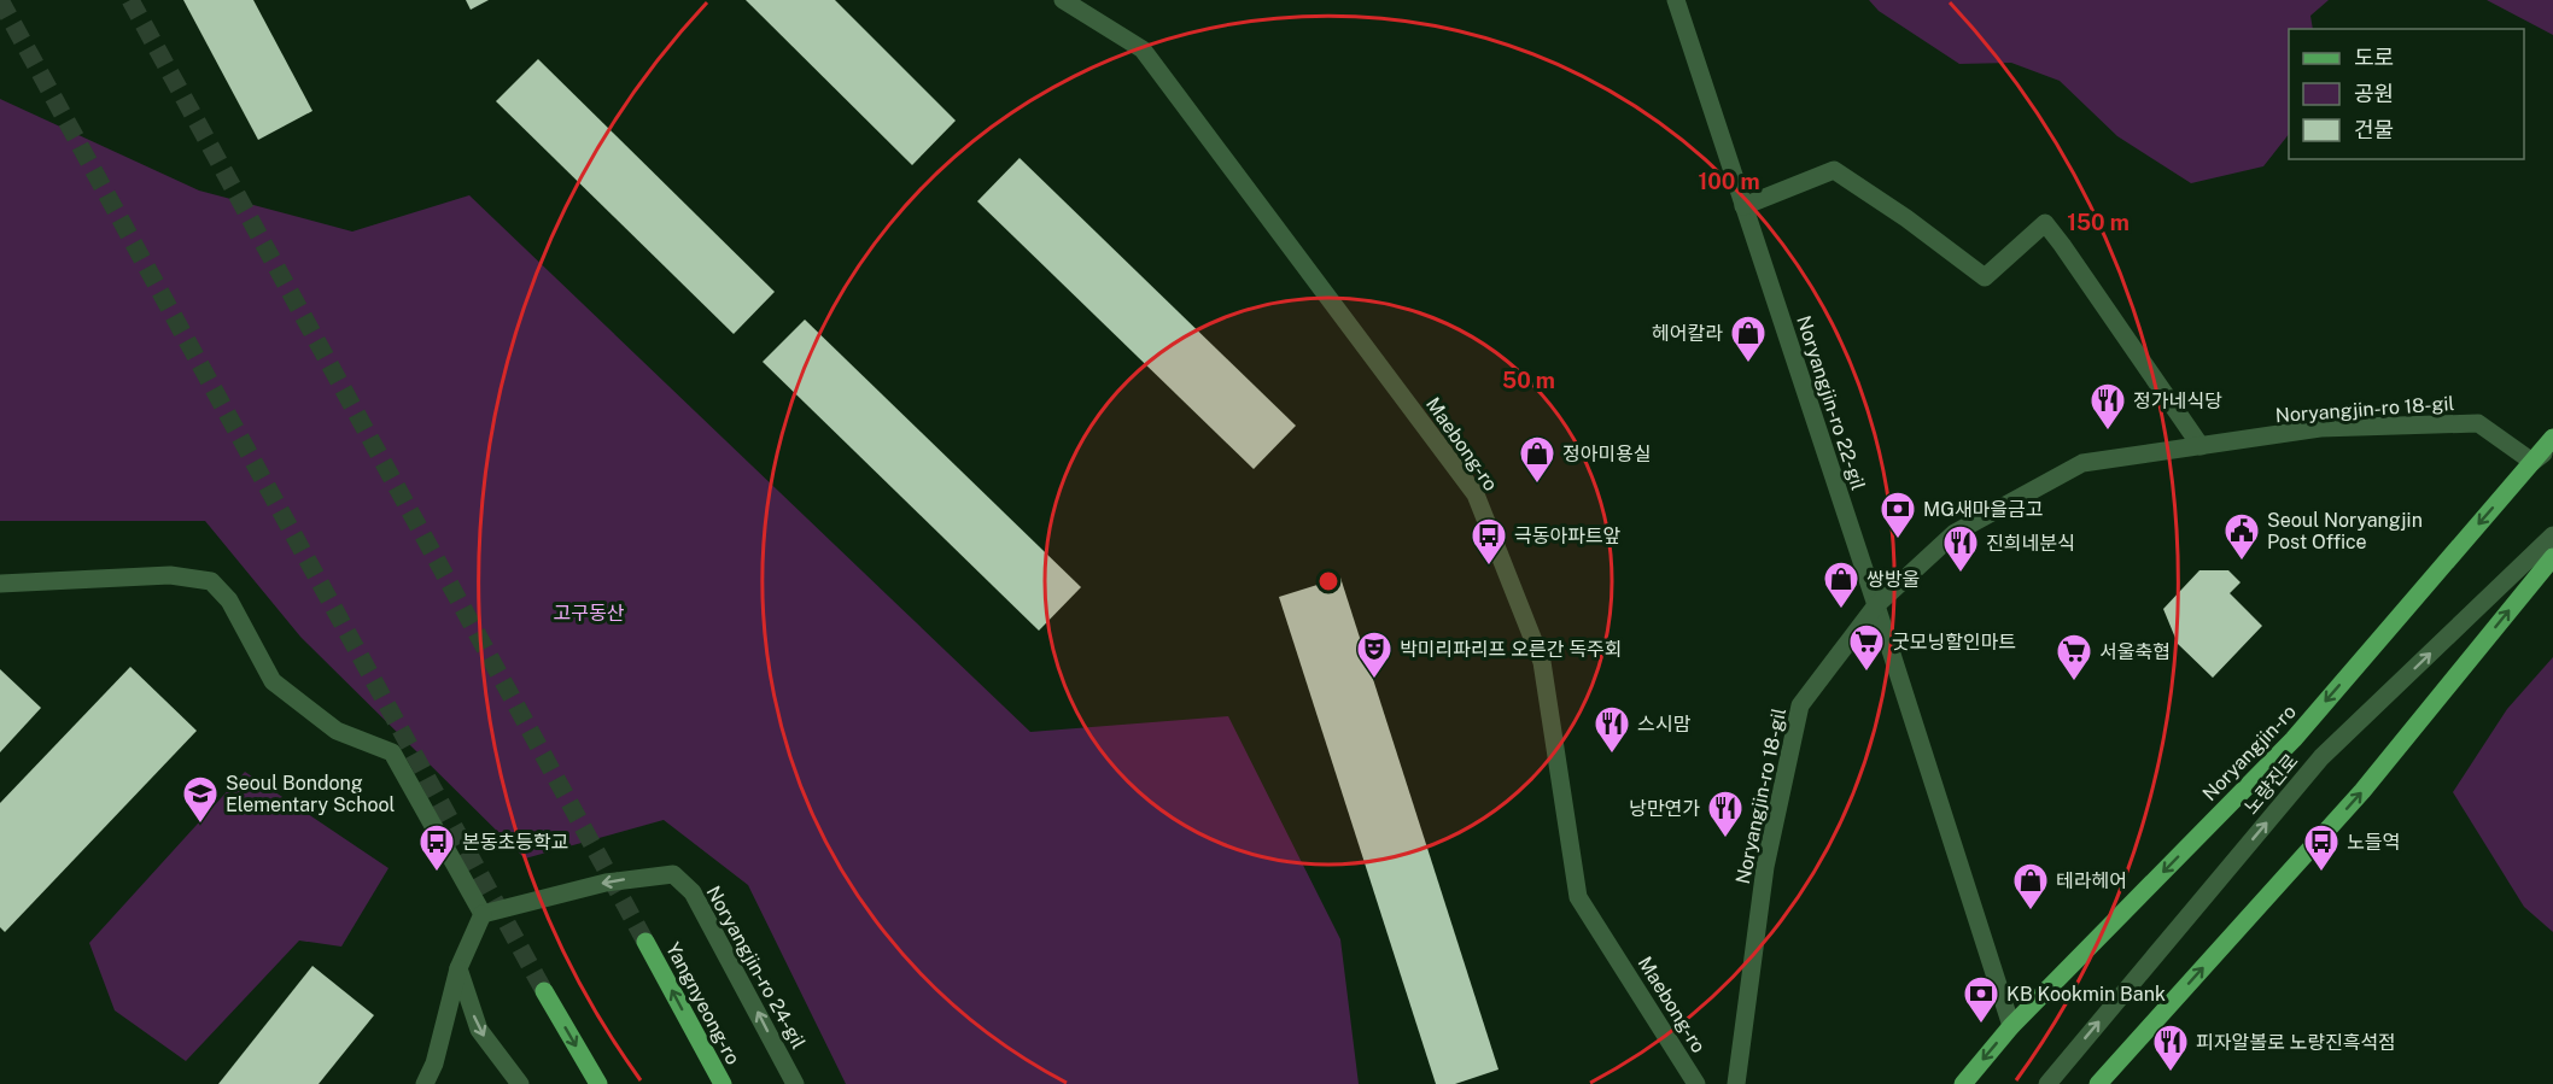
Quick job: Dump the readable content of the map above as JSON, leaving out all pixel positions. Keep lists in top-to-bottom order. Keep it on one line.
{"streets":{"main road":["Noryangjin-ro","Yangnyeong-ro"],"street":["Noryangjin-ro 22-gil","Noryangjin-ro 18-gil","Maebong-ro","노량진로","Noryangjin-ro 24-gil"]},"crossings":[["Noryangjin-ro 22-gil","Noryangjin-ro 18-gil"],["Noryangjin-ro 22-gil","Noryangjin-ro"],["Noryangjin-ro 18-gil","Noryangjin-ro"]],"one_way":["노량진로","Noryangjin-ro 24-gil"],"parks":["고구동산"],"places":{"shop":["헤어칼라","정아미용실","쌍방울","테라헤어"],"restaurant":["정가네식당","진희네분식","스시맘","낭만연가","피자알볼로 노량진흑석점"],"bank":["MG새마을금고","KB Kookmin Bank"],"public building":["Seoul Noryangjin Post Office"],"bus stop":["극동아파트앞","본동초등학교","노들역"],"supermarket":["굿모닝할인마트","서울축협"],"theatre":["박미리파리프 오른간 독주회"],"school or university":["Seoul Bondong Elementary School"]},"legend":["도로","공원","건물"],"rings":["100 m","150 m","50 m"]}
